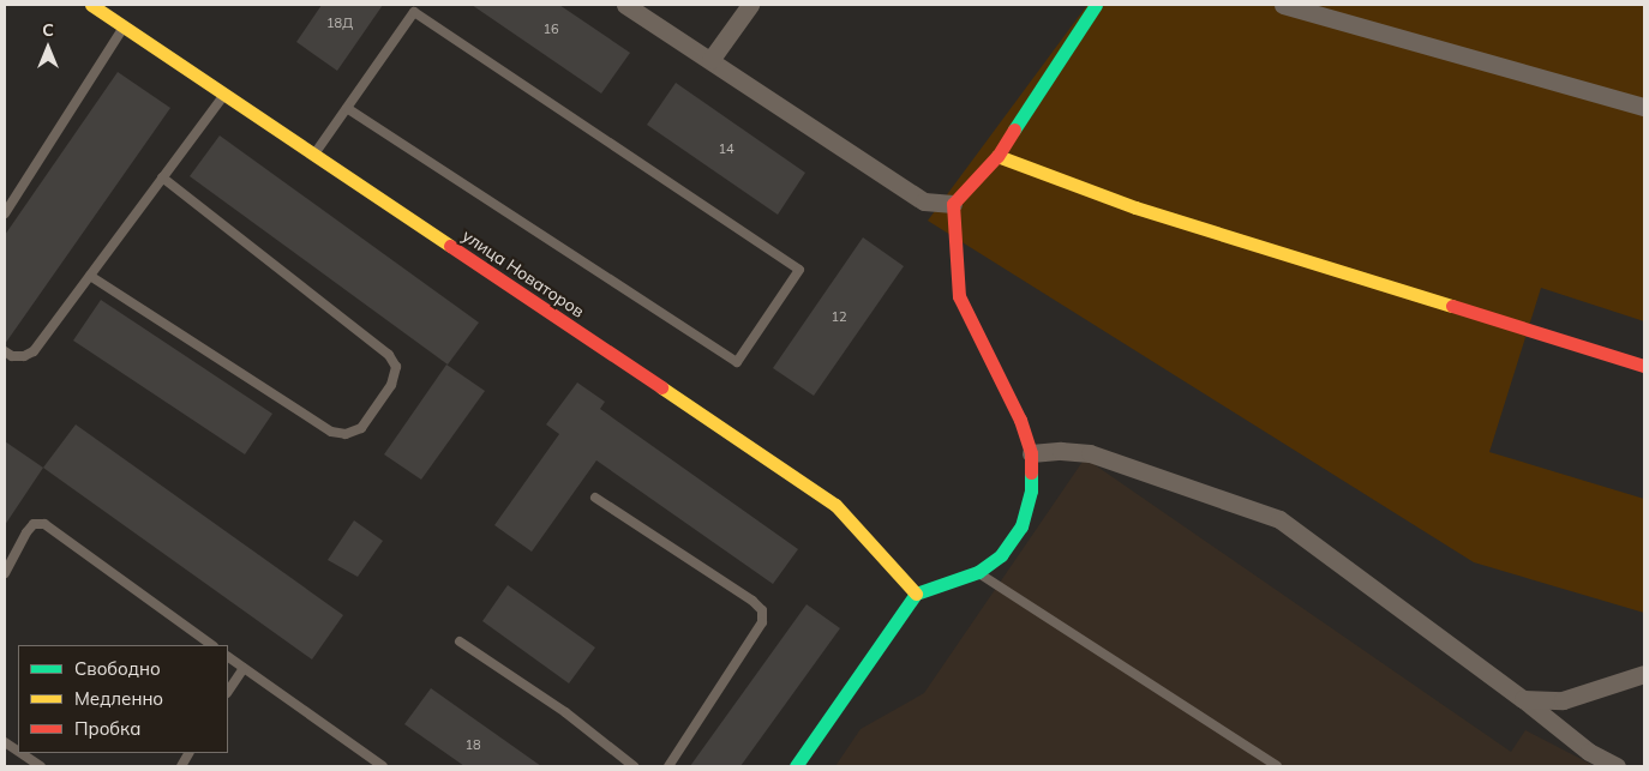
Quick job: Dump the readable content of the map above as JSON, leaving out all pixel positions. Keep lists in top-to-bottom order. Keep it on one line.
{"streets":{"street":["улица Новаторов"]},"house_numbers":["18Д","16","14","12","18"],"legend":["Свободно","Медленно","Пробка"],"north":"top"}
